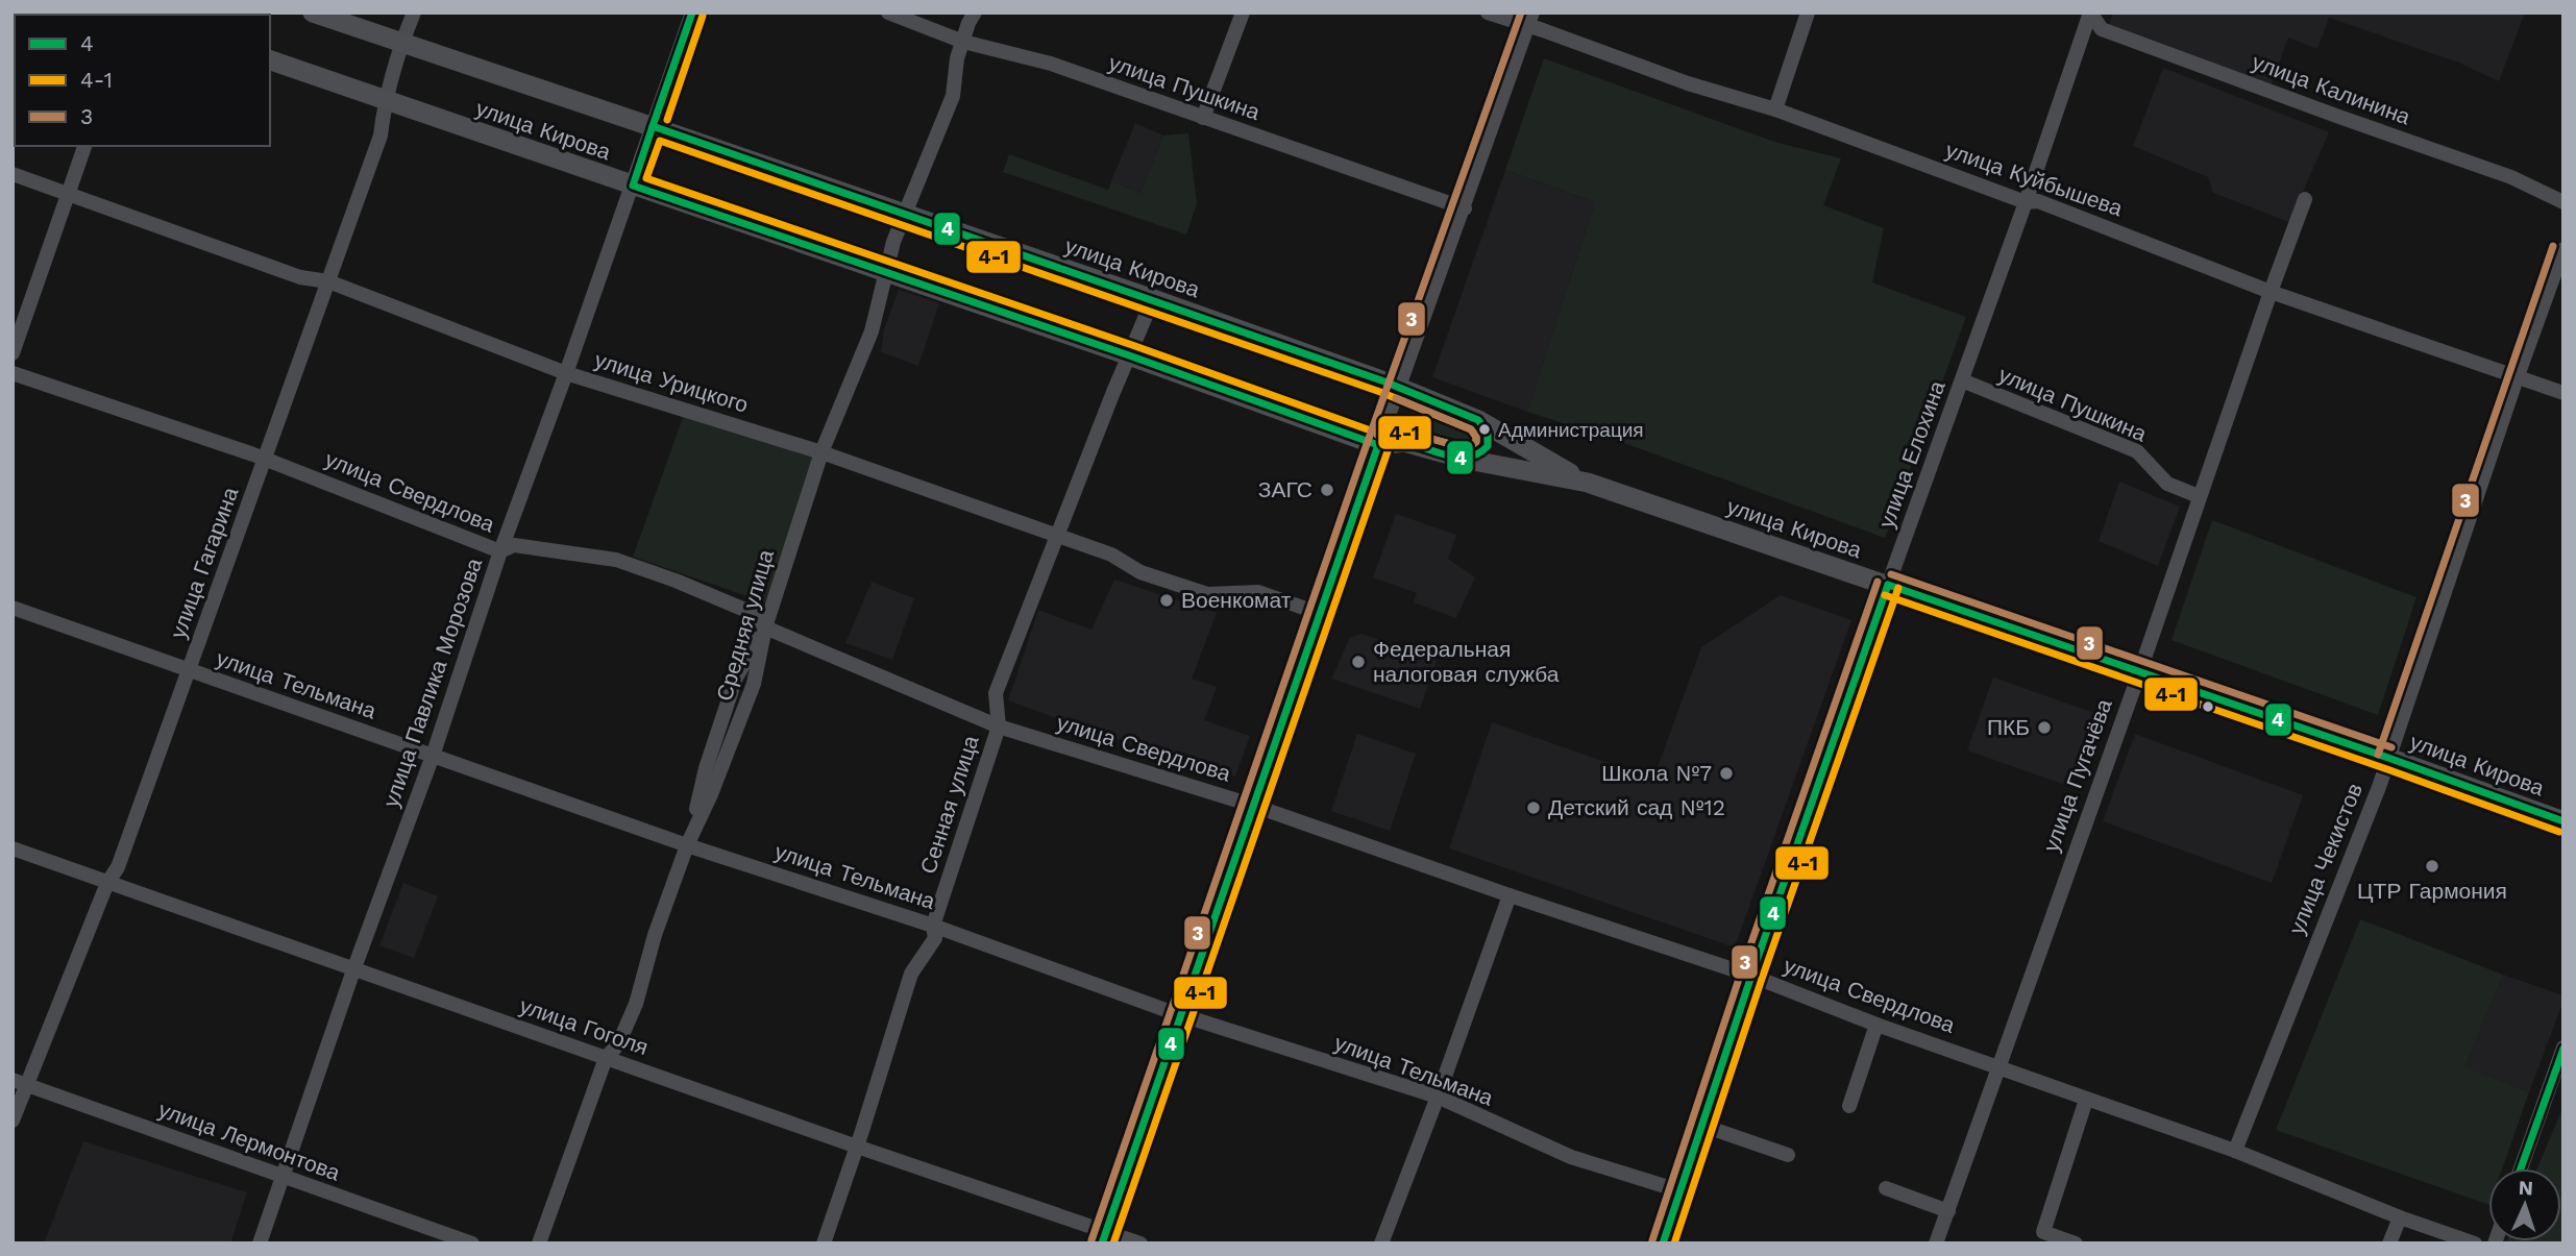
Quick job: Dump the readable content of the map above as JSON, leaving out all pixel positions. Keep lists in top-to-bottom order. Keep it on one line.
{"streets":{"main road":["улица Кирова"],"street":["улица Пушкина","улица Калинина","улица Куйбышева","улица Урицкого","улица Елохина","улица Свердлова","улица Гагарина","Средняя улица","улица Павлика Морозова","улица Тельмана","улица Пугачёва","Сенная улица","улица Чекистов","улица Гоголя","улица Лермонтова"]},"crossings":[["улица Пушкина","улица Елохина"],["улица Пушкина","Средняя улица"],["улица Пушкина","улица Пугачёва"],["улица Калинина","улица Елохина"],["улица Кирова","улица Елохина"],["улица Кирова","улица Гагарина"],["улица Кирова","Средняя улица"],["улица Кирова","улица Павлика Морозова"],["улица Кирова","улица Пугачёва"],["улица Кирова","Сенная улица"],["улица Кирова","улица Чекистов"],["улица Куйбышева","улица Елохина"],["улица Куйбышева","улица Пугачёва"],["улица Куйбышева","улица Чекистов"],["улица Урицкого","улица Гагарина"],["улица Урицкого","Средняя улица"],["улица Урицкого","улица Павлика Морозова"],["улица Урицкого","Сенная улица"],["улица Елохина","улица Свердлова"],["улица Елохина","улица Тельмана"],["улица Свердлова","улица Гагарина"],["улица Свердлова","Средняя улица"],["улица Свердлова","улица Павлика Морозова"],["улица Свердлова","улица Пугачёва"],["улица Свердлова","Сенная улица"],["улица Свердлова","улица Чекистов"],["улица Гагарина","улица Тельмана"],["улица Гагарина","улица Гоголя"],["улица Гагарина","улица Лермонтова"],["Средняя улица","улица Тельмана"],["Средняя улица","улица Гоголя"],["улица Павлика Морозова","улица Тельмана"],["улица Павлика Морозова","улица Гоголя"],["улица Павлика Морозова","улица Лермонтова"],["улица Тельмана","Сенная улица"],["Сенная улица","улица Гоголя"]],"places":["Администрация","ЗАГС","Военкомат","Федеральная налоговая служба","ПКБ","Школа №7","Детский сад №12","ЦТР Гармония"],"lines":["transit line 4","transit line 3","transit line 4-1"],"legend":["4","4-1","3"],"north":"top"}
